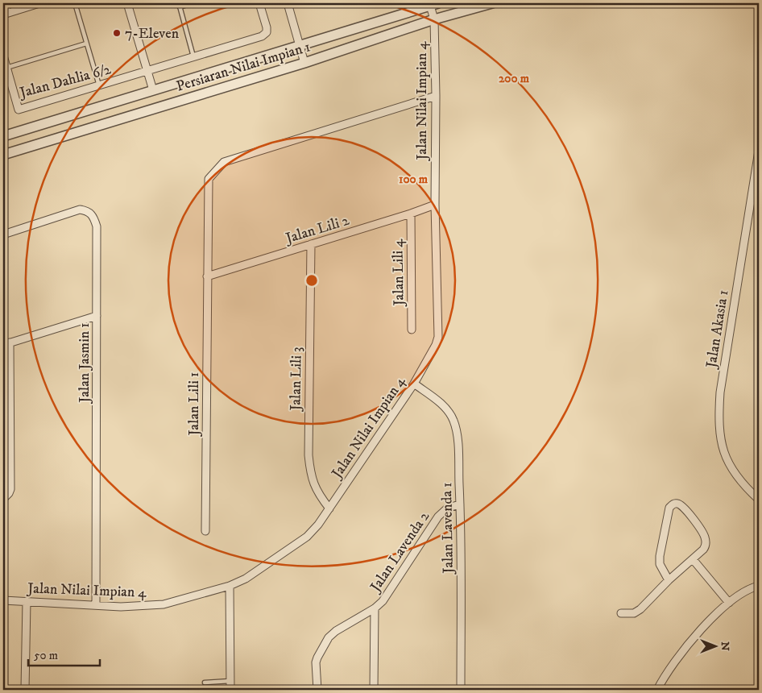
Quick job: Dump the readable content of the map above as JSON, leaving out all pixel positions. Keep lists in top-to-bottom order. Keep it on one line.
{"streets":{"street":["Persiaran Nilai Impian 1","Jalan Dahlia 6/2","Jalan Nilai Impian 4","Jalan Lili 2","Jalan Lili 4","Jalan Akasia 1","Jalan Jasmin 1","Jalan Lili 3","Jalan Lili 1","Jalan Lavenda 1","Jalan Lavenda 2"]},"crossings":[["Persiaran Nilai Impian 1","Jalan Nilai Impian 4"],["Jalan Nilai Impian 4","Jalan Lili 2"],["Jalan Nilai Impian 4","Jalan Jasmin 1"],["Jalan Nilai Impian 4","Jalan Lili 3"],["Jalan Nilai Impian 4","Jalan Lili 1"],["Jalan Nilai Impian 4","Jalan Lavenda 1"],["Jalan Lili 2","Jalan Lili 4"],["Jalan Lili 2","Jalan Lili 3"],["Jalan Lili 2","Jalan Lili 1"],["Jalan Lavenda 1","Jalan Lavenda 2"]],"places":["7-Eleven"],"scale_bar":"50 m","north":"right","rings":["200 m","100 m"]}
